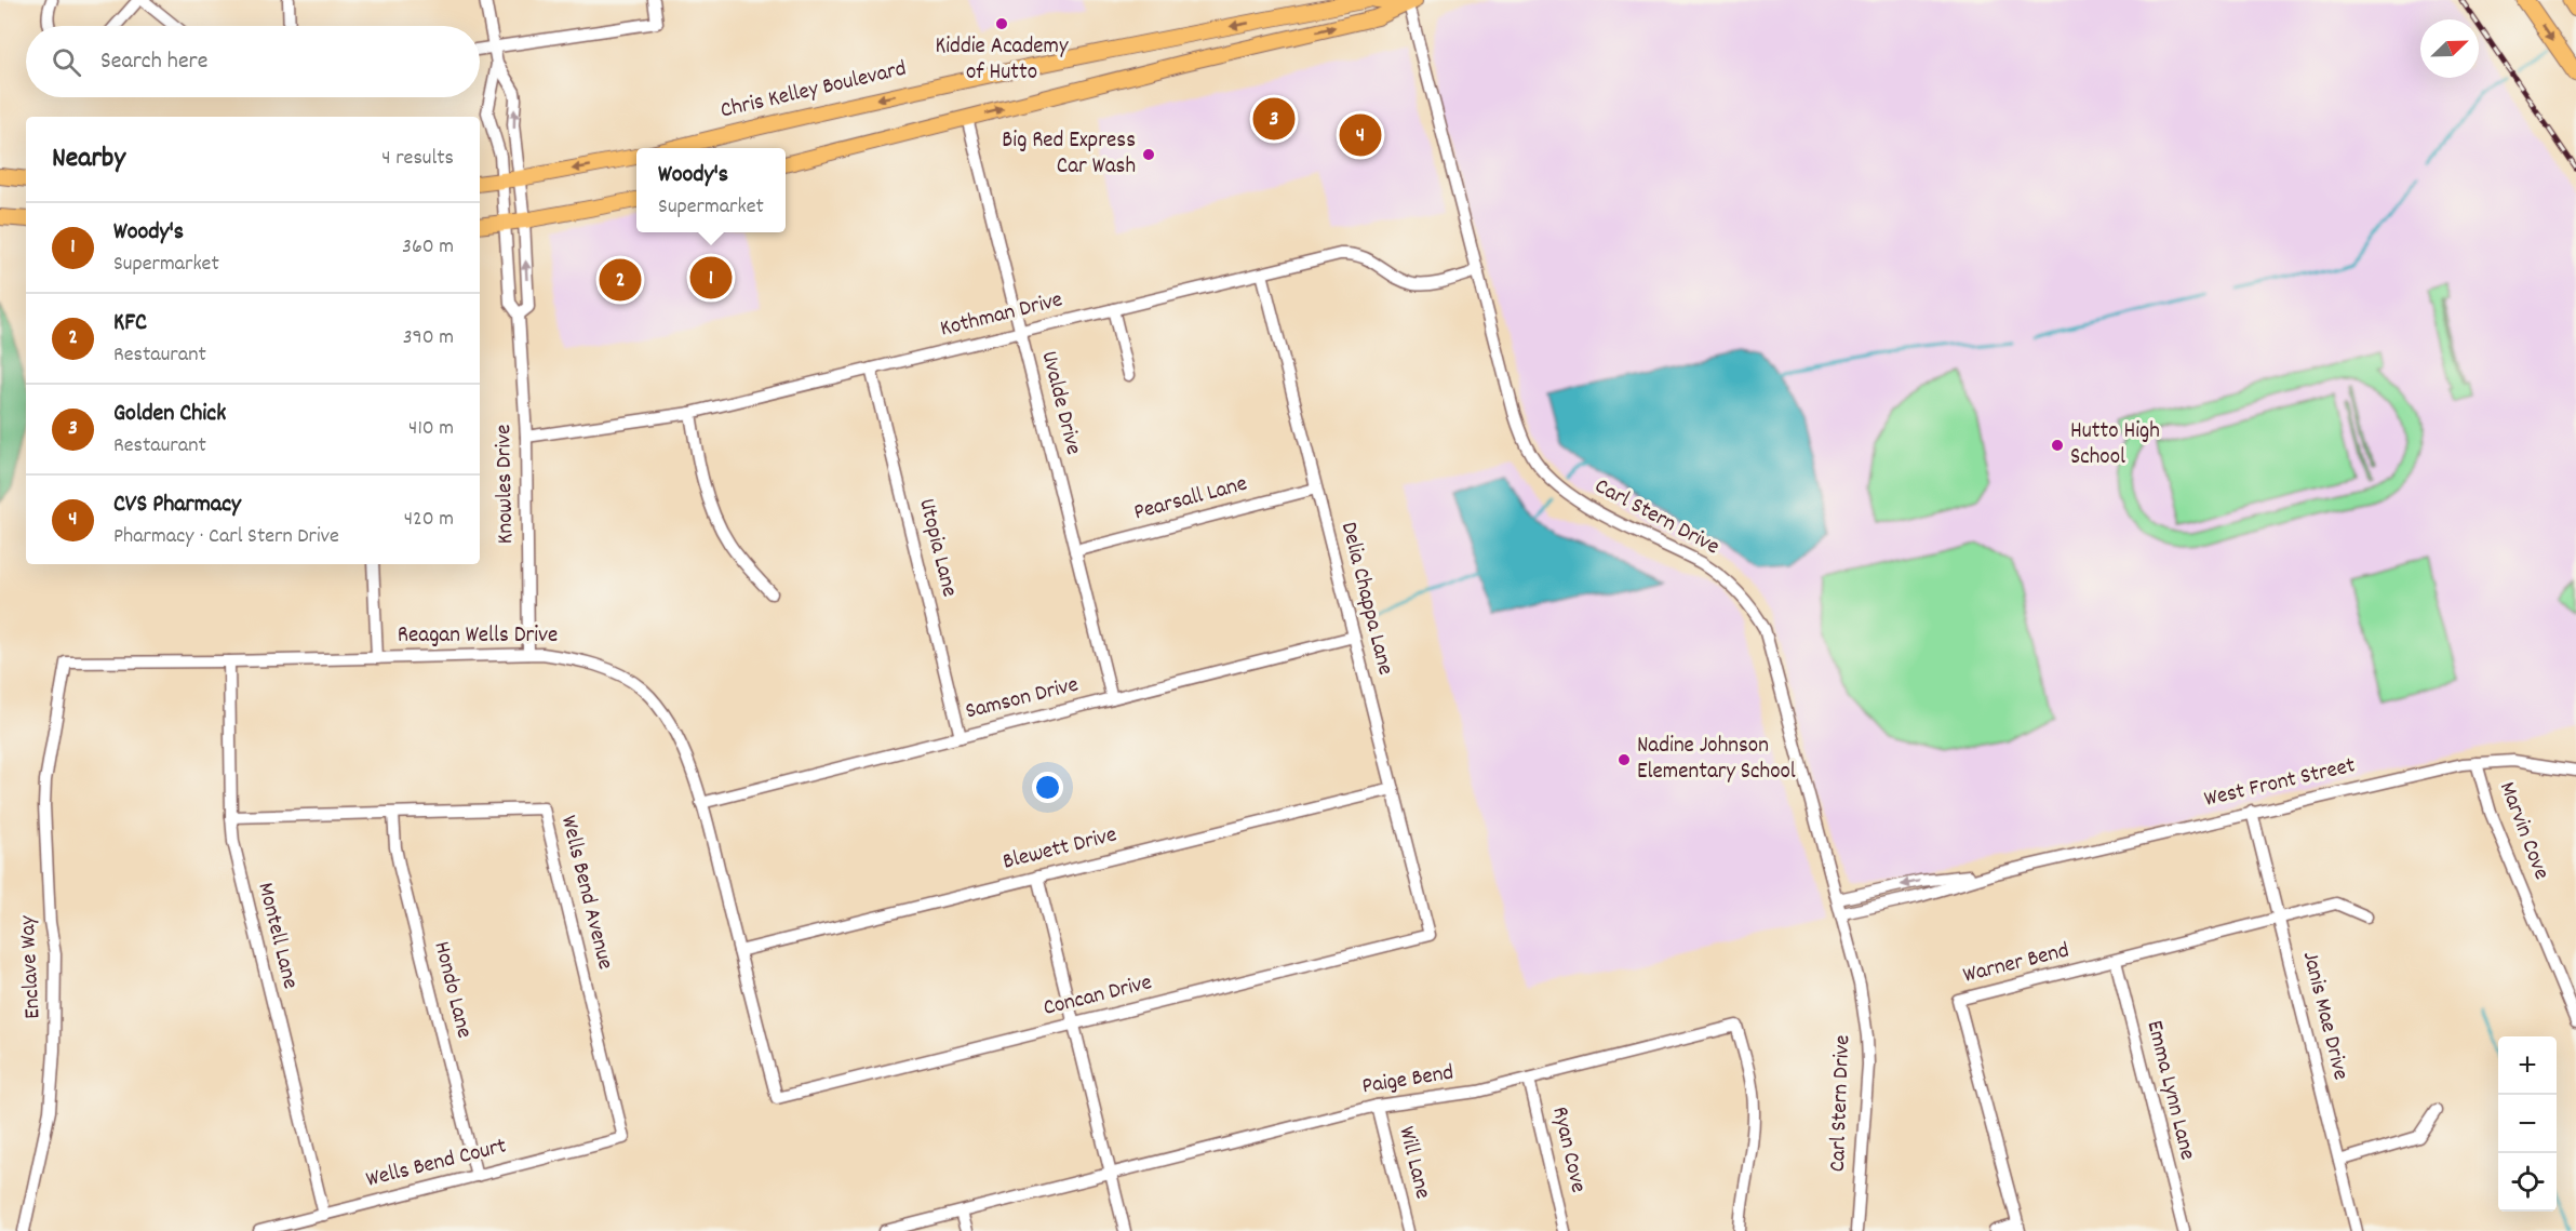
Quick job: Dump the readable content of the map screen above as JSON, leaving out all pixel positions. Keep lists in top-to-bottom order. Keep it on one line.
{"streets":{"main road":["Chris Kelley Boulevard"],"street":["Kothman Drive","Uvalde Drive","Knowles Drive","Pearsall Lane","Carl Stern Drive","Utopia Lane","Delia Chappa Lane","Reagan Wells Drive","Samson Drive","West Front Street","Marvin Cove","Blewett Drive","Wells Bend Avenue","Montell Lane","Warner Bend","Enclave Way","Hondo Lane","Concan Drive","Janis Mae Drive","Paige Bend","Emma Lynn Lane","Ryan Cove","Will Lane","Wells Bend Court"]},"crossings":[["Kothman Drive","Uvalde Drive"],["Kothman Drive","Knowles Drive"],["Kothman Drive","Carl Stern Drive"],["Kothman Drive","Utopia Lane"],["Kothman Drive","Delia Chappa Lane"],["Uvalde Drive","Pearsall Lane"],["Uvalde Drive","Samson Drive"],["Knowles Drive","Reagan Wells Drive"],["Pearsall Lane","Delia Chappa Lane"],["Carl Stern Drive","West Front Street"],["Utopia Lane","Samson Drive"],["Delia Chappa Lane","Samson Drive"],["Delia Chappa Lane","Blewett Drive"],["Delia Chappa Lane","Concan Drive"],["Reagan Wells Drive","Samson Drive"],["Reagan Wells Drive","Blewett Drive"],["Reagan Wells Drive","Montell Lane"],["Reagan Wells Drive","Enclave Way"],["Reagan Wells Drive","Concan Drive"],["West Front Street","Marvin Cove"],["West Front Street","Janis Mae Drive"],["Wells Bend Avenue","Montell Lane"],["Wells Bend Avenue","Hondo Lane"],["Wells Bend Avenue","Wells Bend Court"],["Montell Lane","Wells Bend Court"],["Warner Bend","Janis Mae Drive"],["Warner Bend","Emma Lynn Lane"],["Hondo Lane","Wells Bend Court"],["Paige Bend","Ryan Cove"],["Paige Bend","Will Lane"]],"places":["Kiddie Academy of Hutto","Big Red Express Car Wash","Hutto High School","Nadine Johnson Elementary School"],"north":"top right","page":{"search":"Search here","pins":["3","4","1","2"],"heading":["Nearby","4 results"],"popup":["Woody's","Supermarket"],"list":[{"mark":"1","name":"Woody's","note":"Supermarket","value":"360 m"},{"mark":"2","name":"KFC","note":"Restaurant","value":"390 m"},{"mark":"3","name":"Golden Chick","note":"Restaurant","value":"410 m"},{"mark":"4","name":"CVS Pharmacy","note":"Pharmacy · Carl Stern Drive","value":"420 m"}],"map_buttons":["+","−"]}}
